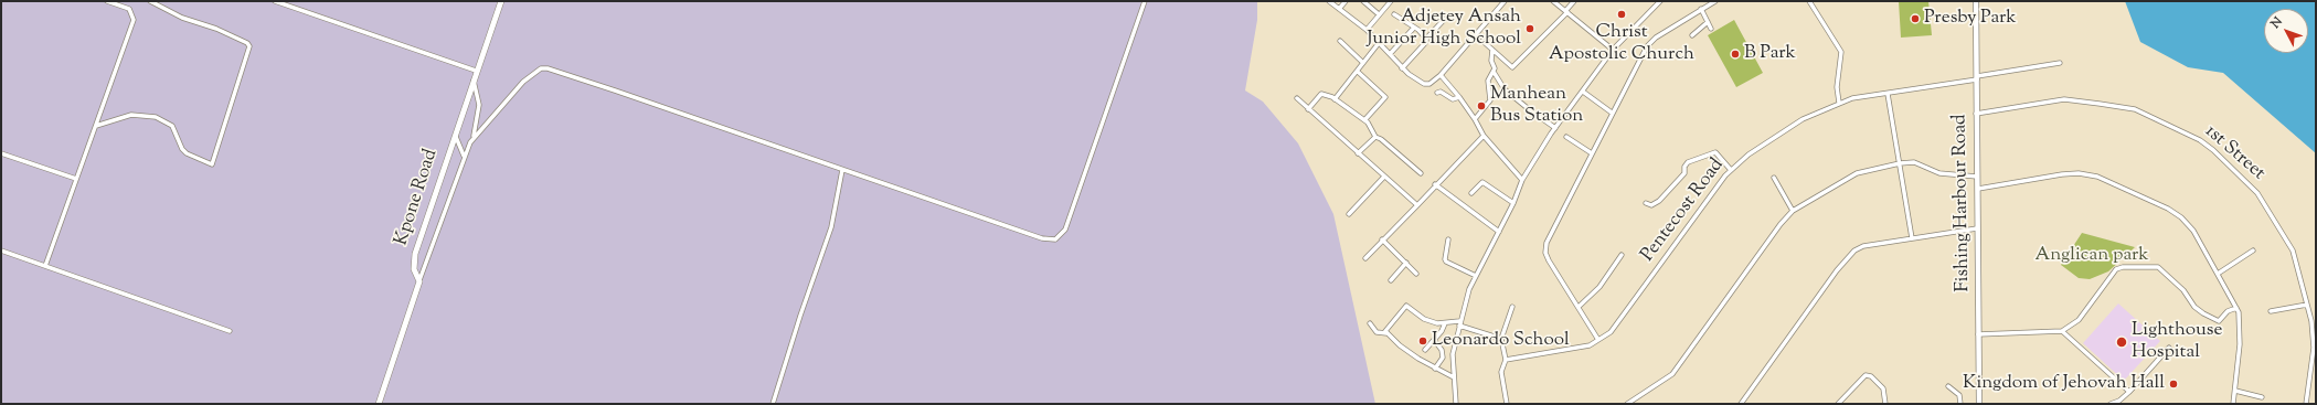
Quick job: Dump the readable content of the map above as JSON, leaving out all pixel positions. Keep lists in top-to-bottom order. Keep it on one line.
{"streets":{"main road":["Kpone Road"],"street":["1st Street","Fishing Harbour Road","Pentecost Road"]},"crossings":[["1st Street","Fishing Harbour Road"],["Fishing Harbour Road","Pentecost Road"]],"parks":["Anglican park"],"places":["Christ Apostolic Church","Presby Park","Adjetey Ansah Junior High School","B Park","Manhean Bus Station","Leonardo School","Lighthouse Hospital","Kingdom of Jehovah Hall"],"north":"top left"}
